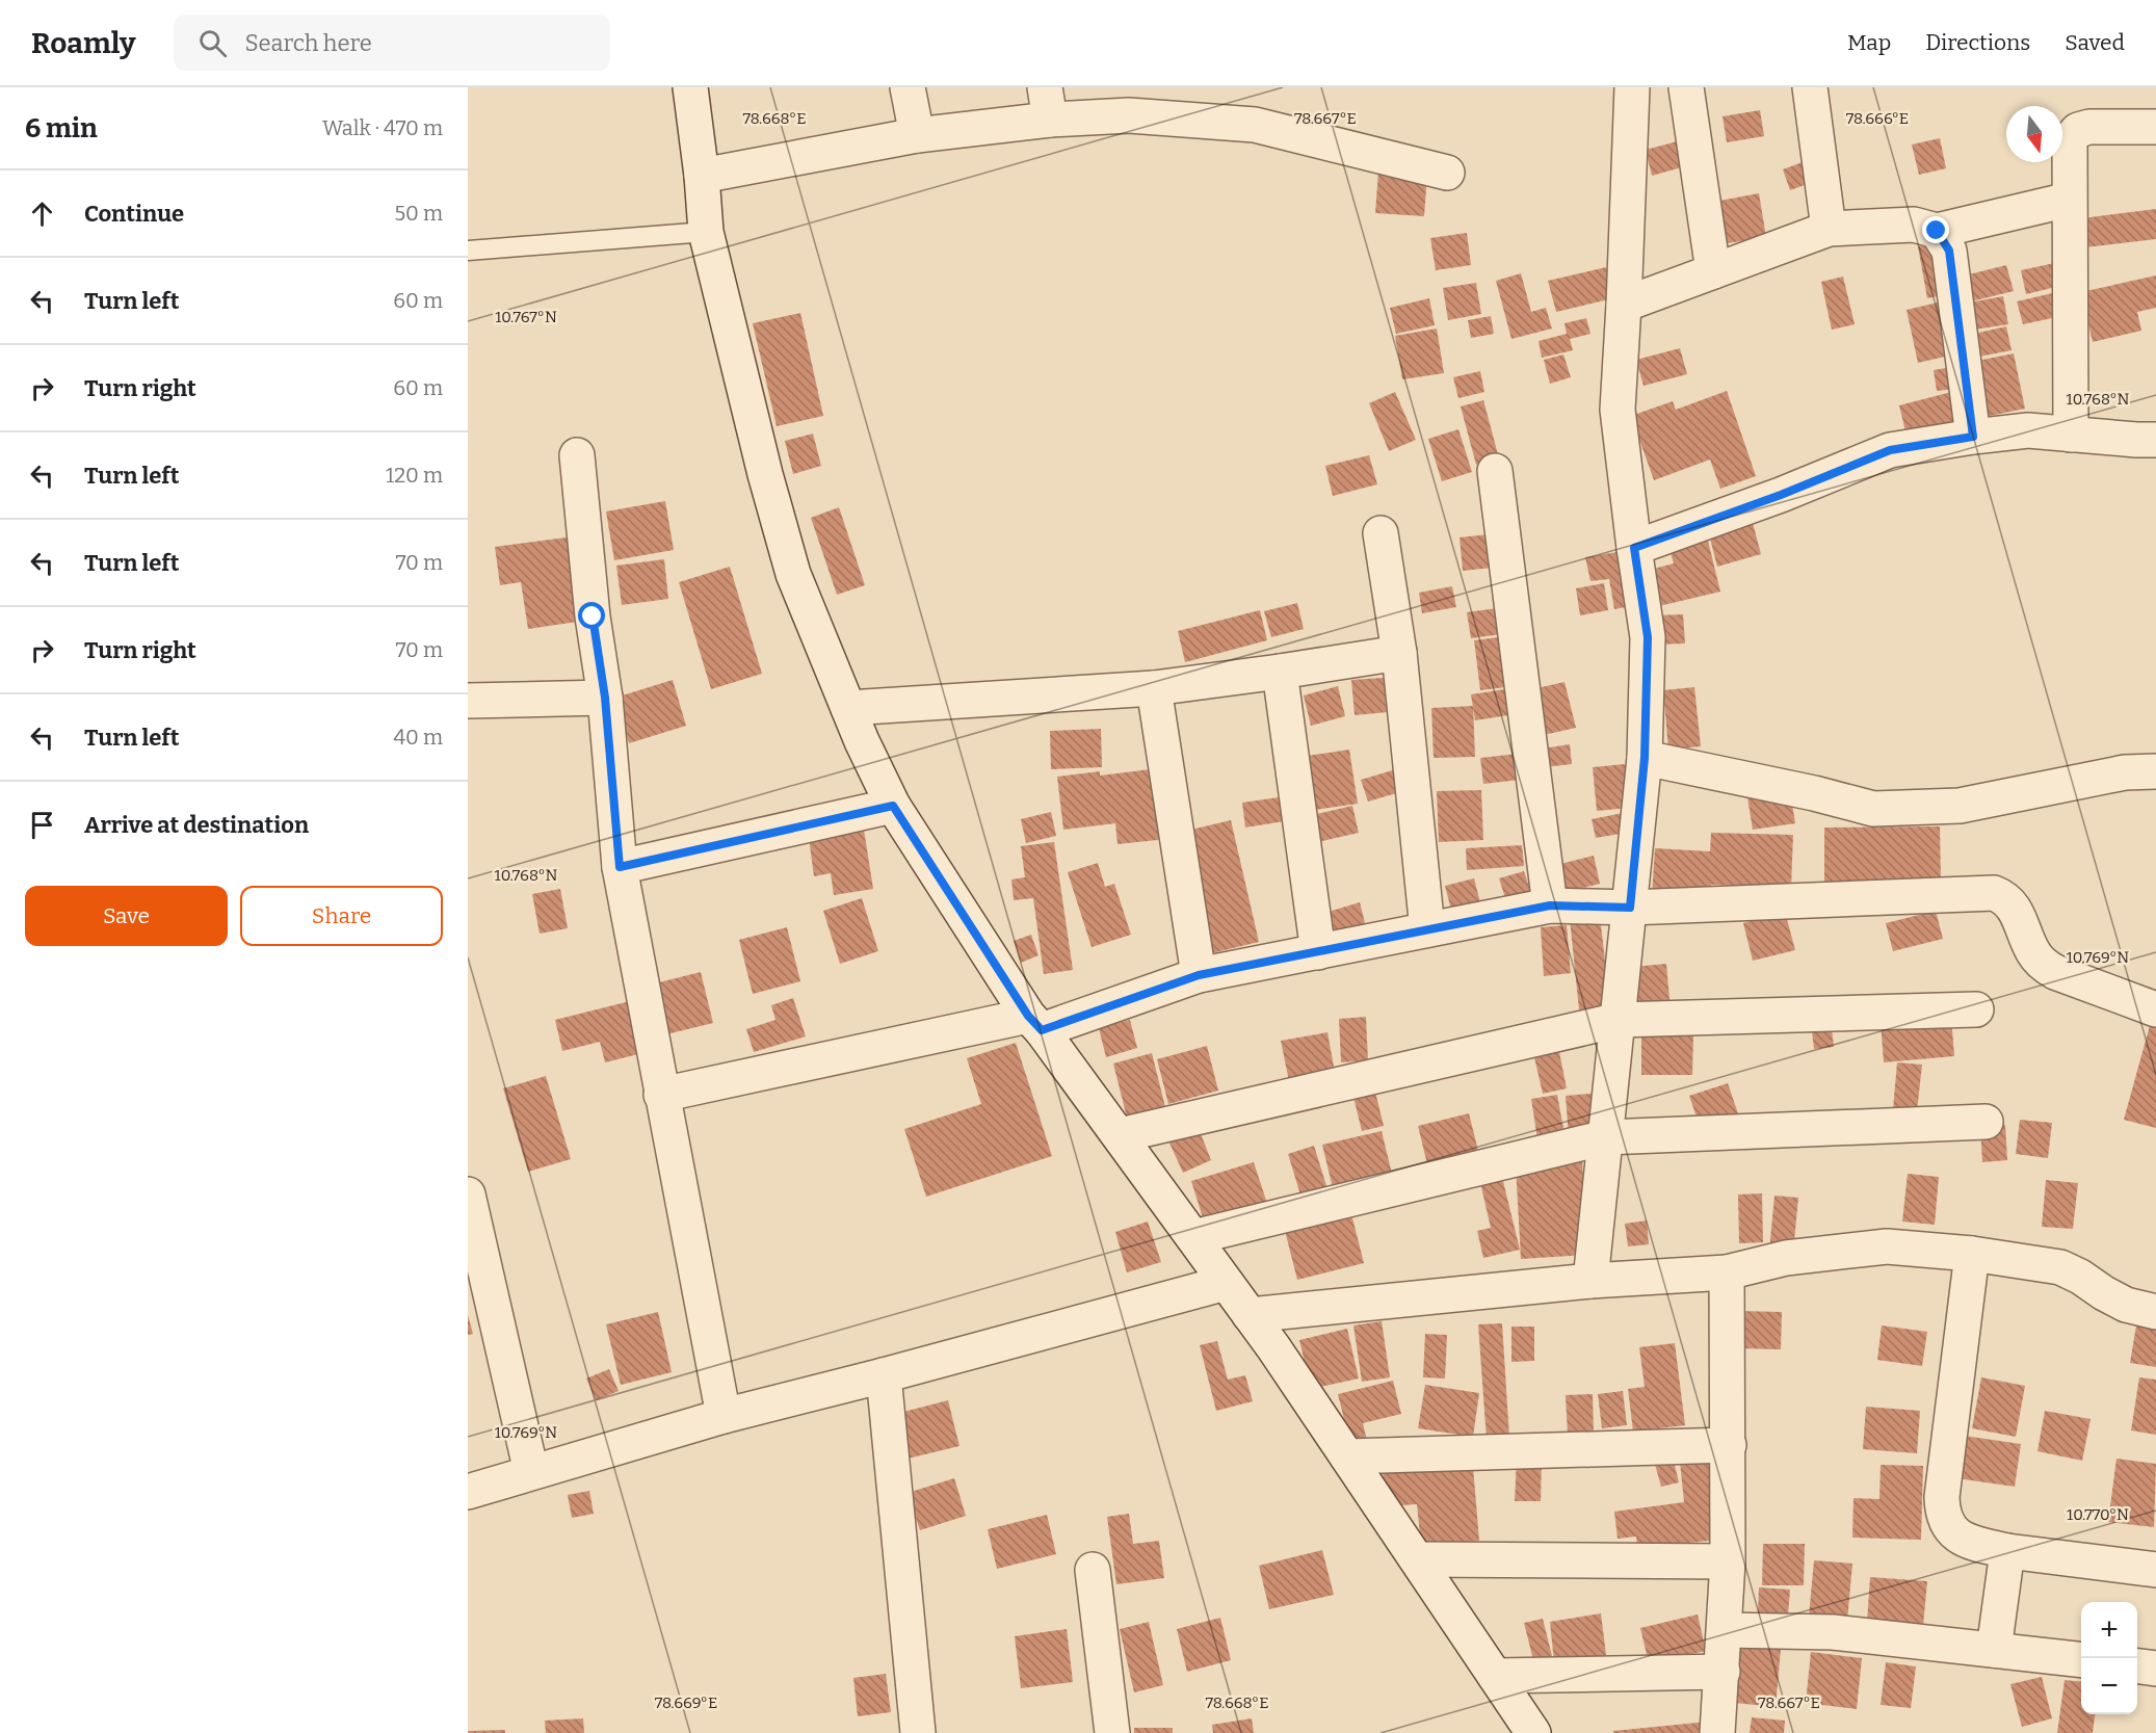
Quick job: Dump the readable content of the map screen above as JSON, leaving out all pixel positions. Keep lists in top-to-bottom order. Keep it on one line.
{"north":"bottom","page":{"header":"Roamly","search":"Search here","nav":["Map","Directions","Saved"],"heading":["6 min","Walk · 470 m"],"list":[["Continue","50 m"],["Turn left","60 m"],["Turn right","60 m"],["Turn left","120 m"],["Turn left","70 m"],["Turn right","70 m"],["Turn left","40 m"],"Arrive at destination"],"buttons":["Save","Share"],"map_buttons":["+","−"]},"coordinates":["78.668°E","78.667°E","78.666°E","10.767°N","10.768°N","10.769°N","10.770°N","78.669°E"]}
